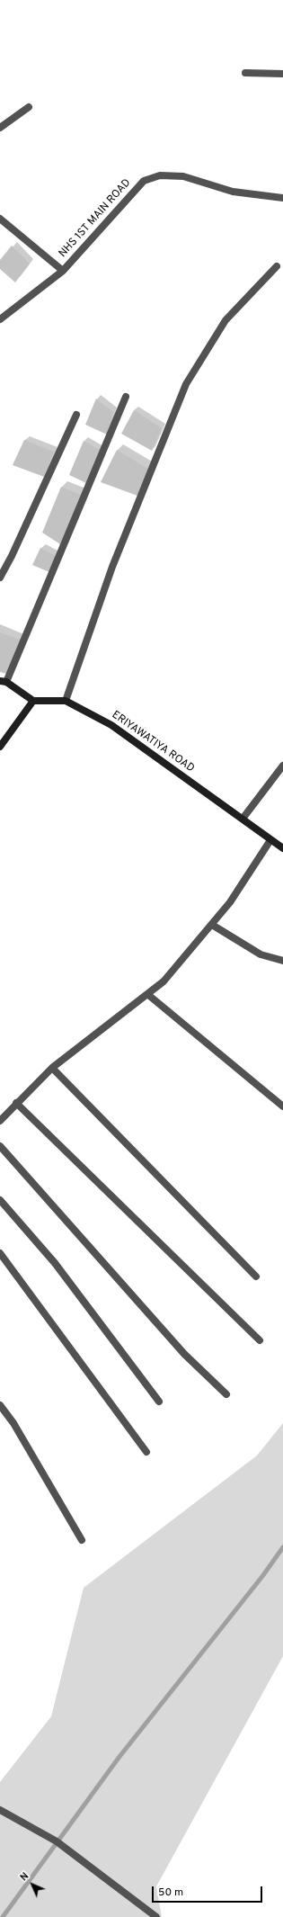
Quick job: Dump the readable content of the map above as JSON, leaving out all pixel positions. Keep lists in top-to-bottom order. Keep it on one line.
{"streets":{"street":["NHS 1ST MAIN ROAD","ERIYAWATIYA ROAD"]},"scale_bar":"50 m","north":"top left"}
